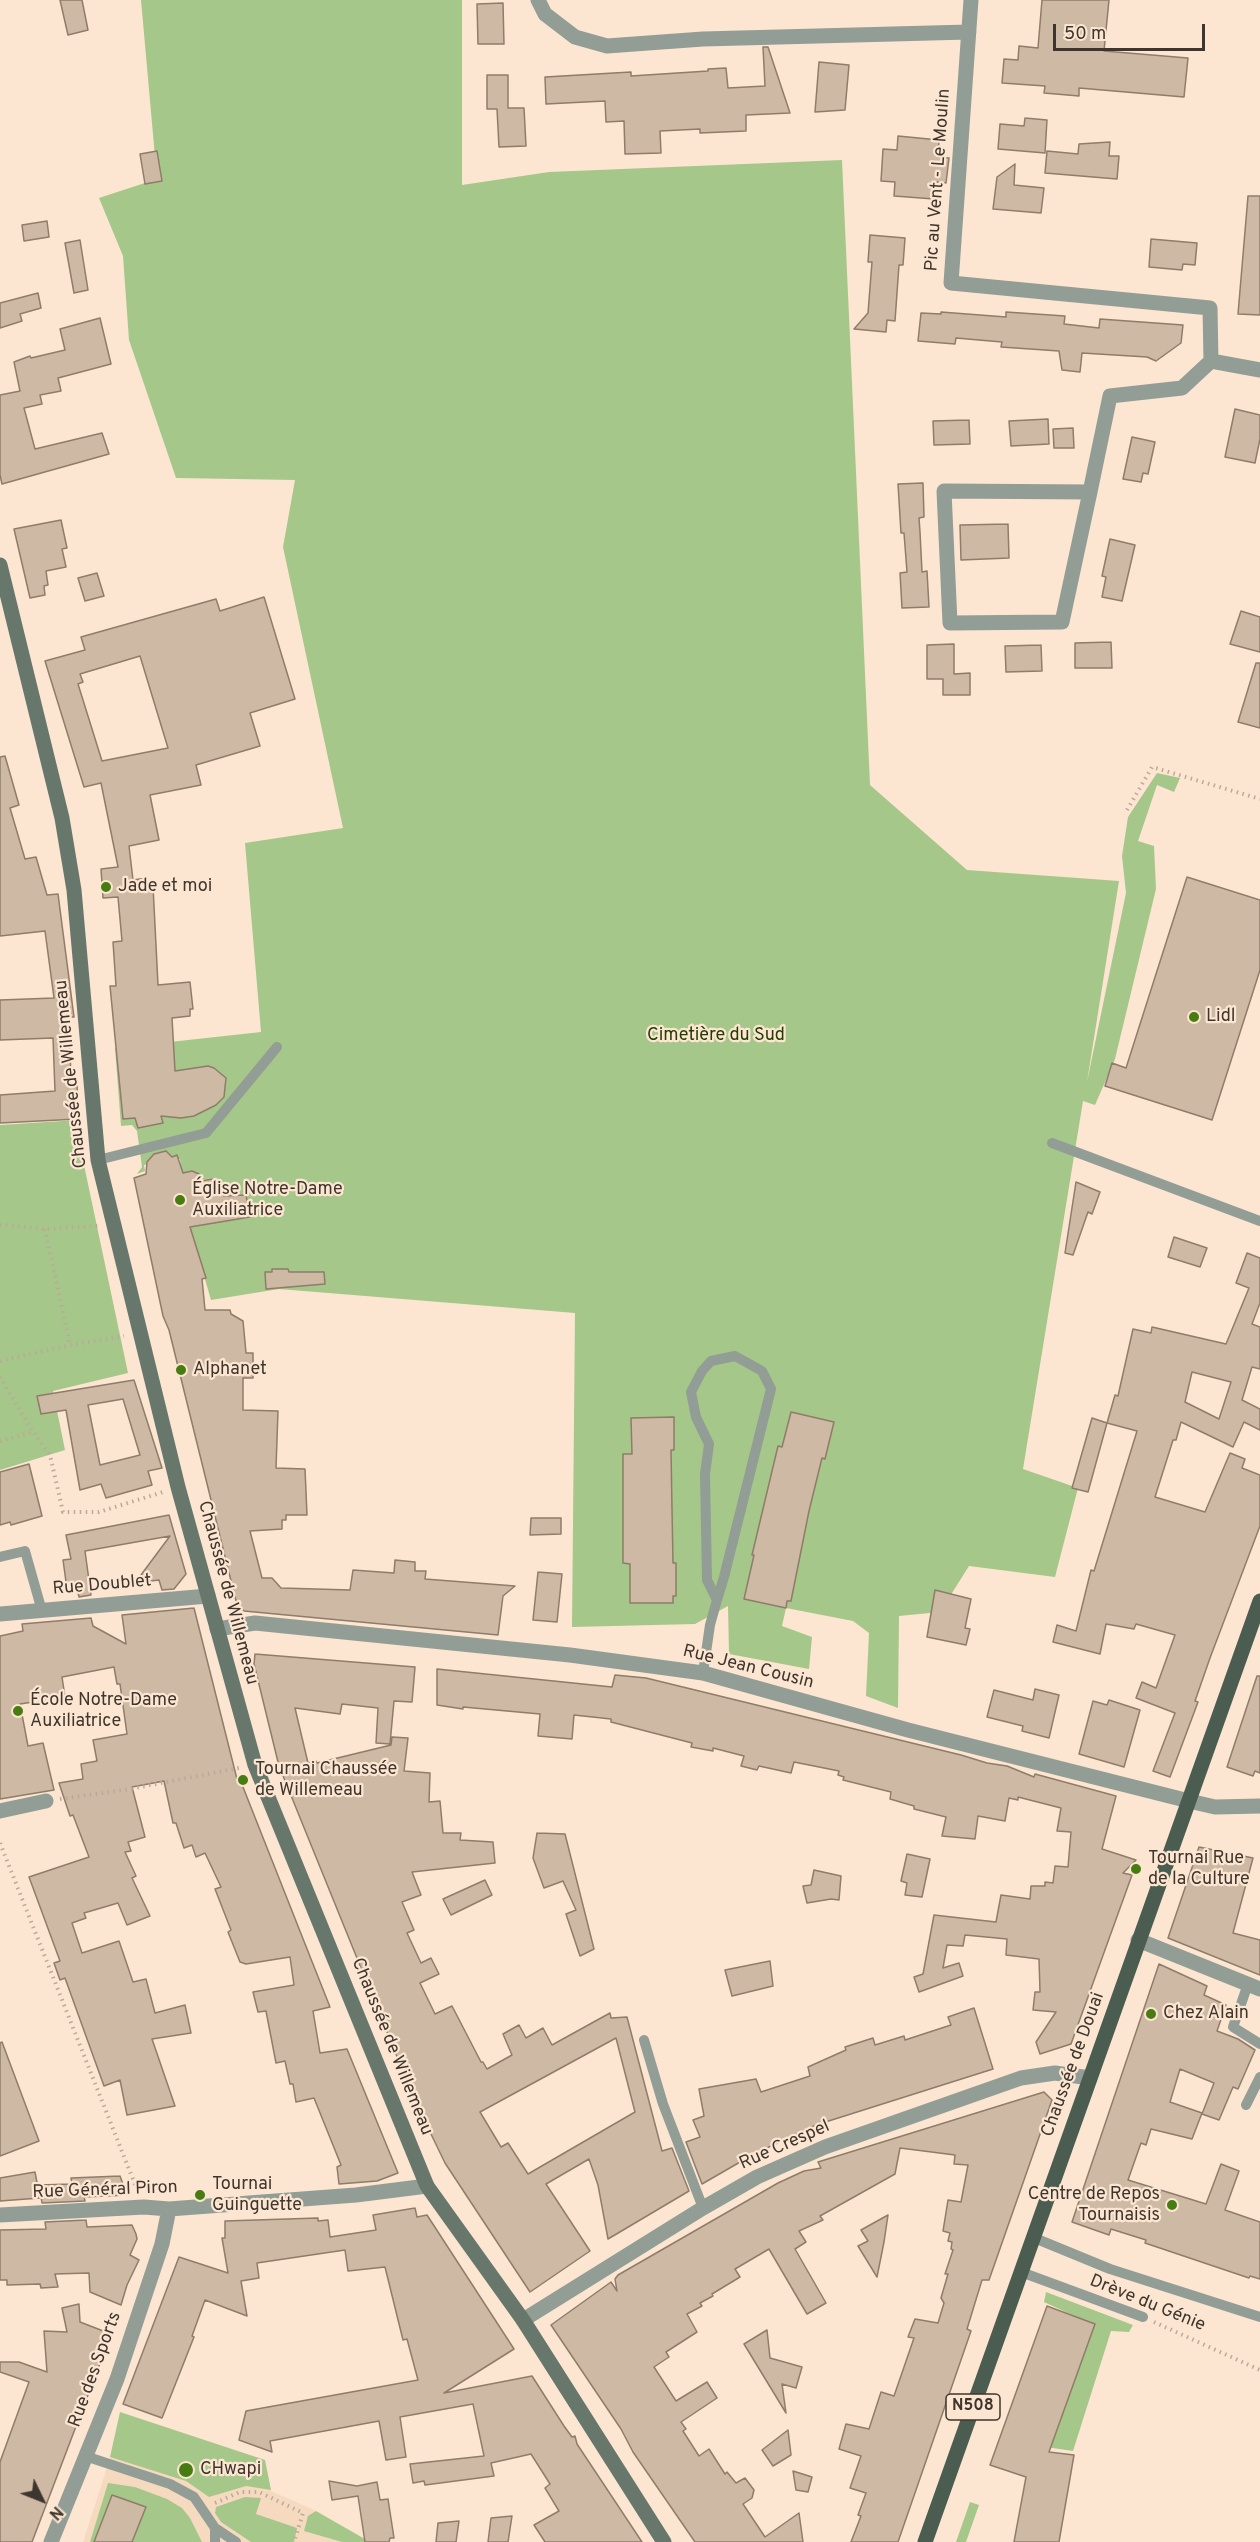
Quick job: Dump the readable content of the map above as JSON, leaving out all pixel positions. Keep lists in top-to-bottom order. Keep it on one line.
{"streets":{"main road":["Chaussée de Douai","N508"],"street":["Pic au Vent - Le Moulin","Chaussée de Willemeau","Rue Doublet","Rue Jean Cousin","Rue Crespel","Rue Général Piron","Rue des Sports"],"lane":["Drève du Génie"]},"crossings":[["Chaussée de Willemeau","Rue Doublet"],["Chaussée de Willemeau","Rue Jean Cousin"],["Chaussée de Willemeau","Rue Crespel"],["Chaussée de Willemeau","Rue Général Piron"],["Rue Jean Cousin","Chaussée de Douai"],["Chaussée de Douai","Rue Crespel"],["Chaussée de Douai","Drève du Génie"],["Rue Général Piron","Rue des Sports"]],"parks":["Cimetière du Sud"],"places":["Jade et moi","Lidl","Église Notre-Dame Auxiliatrice","Alphanet","École Notre-Dame Auxiliatrice","Tournai Chaussée de Willemeau","Tournai Rue de la Culture","Chez Alain","Tournai Guinguette","Centre de Repos Tournaisis","CHwapi"],"scale_bar":"50 m","north":"bottom right"}
